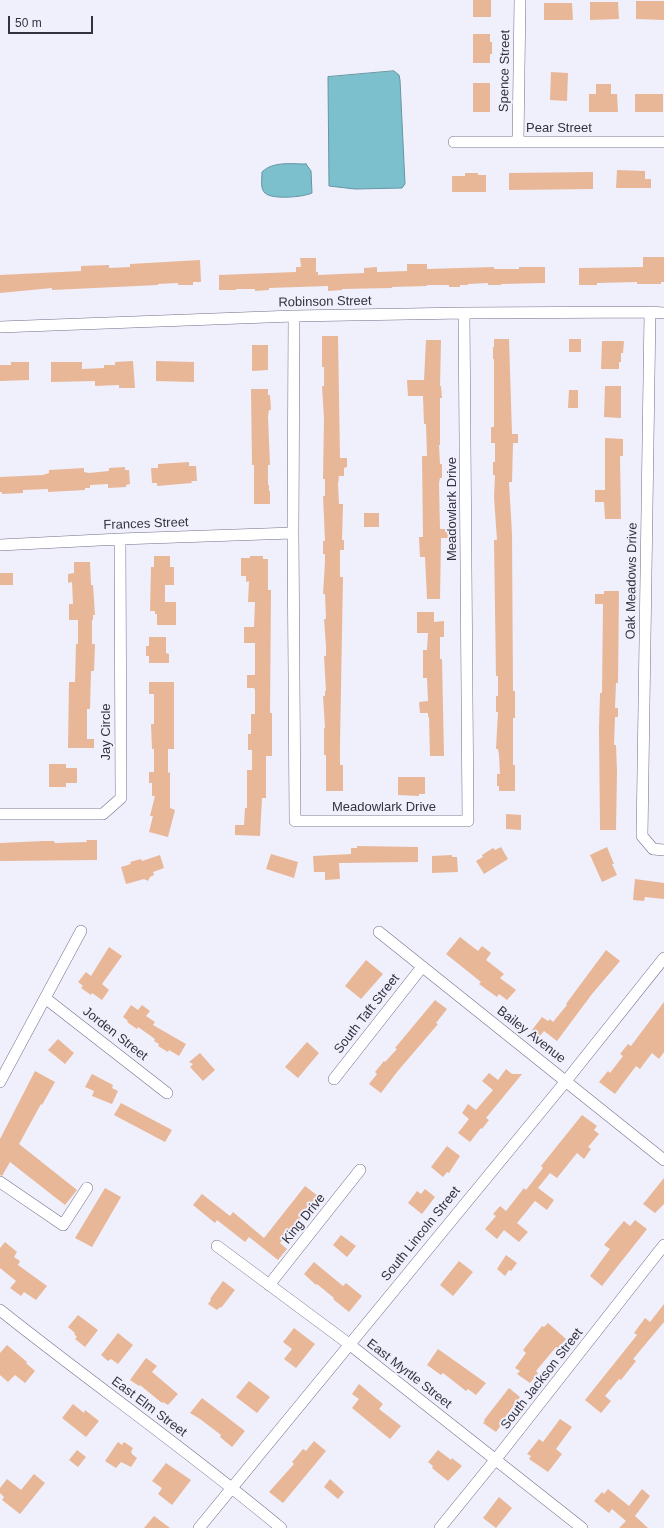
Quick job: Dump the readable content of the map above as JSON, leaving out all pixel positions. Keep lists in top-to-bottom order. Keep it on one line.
{"streets":{"street":["Spence Street","Pear Street","Robinson Street","Meadowlark Drive","Frances Street","Oak Meadows Drive","Jay Circle","South Taft Street","Jorden Street","Bailey Avenue","King Drive","South Lincoln Street","East Myrtle Street","South Jackson Street","East Elm Street"]},"crossings":[["Spence Street","Pear Street"],["Robinson Street","Meadowlark Drive"],["Robinson Street","Oak Meadows Drive"],["Meadowlark Drive","Frances Street"],["Frances Street","Jay Circle"],["South Taft Street","Bailey Avenue"],["Bailey Avenue","South Lincoln Street"],["King Drive","East Myrtle Street"],["South Lincoln Street","East Myrtle Street"],["South Lincoln Street","East Elm Street"],["East Myrtle Street","South Jackson Street"]],"scale_bar":"50 m"}
